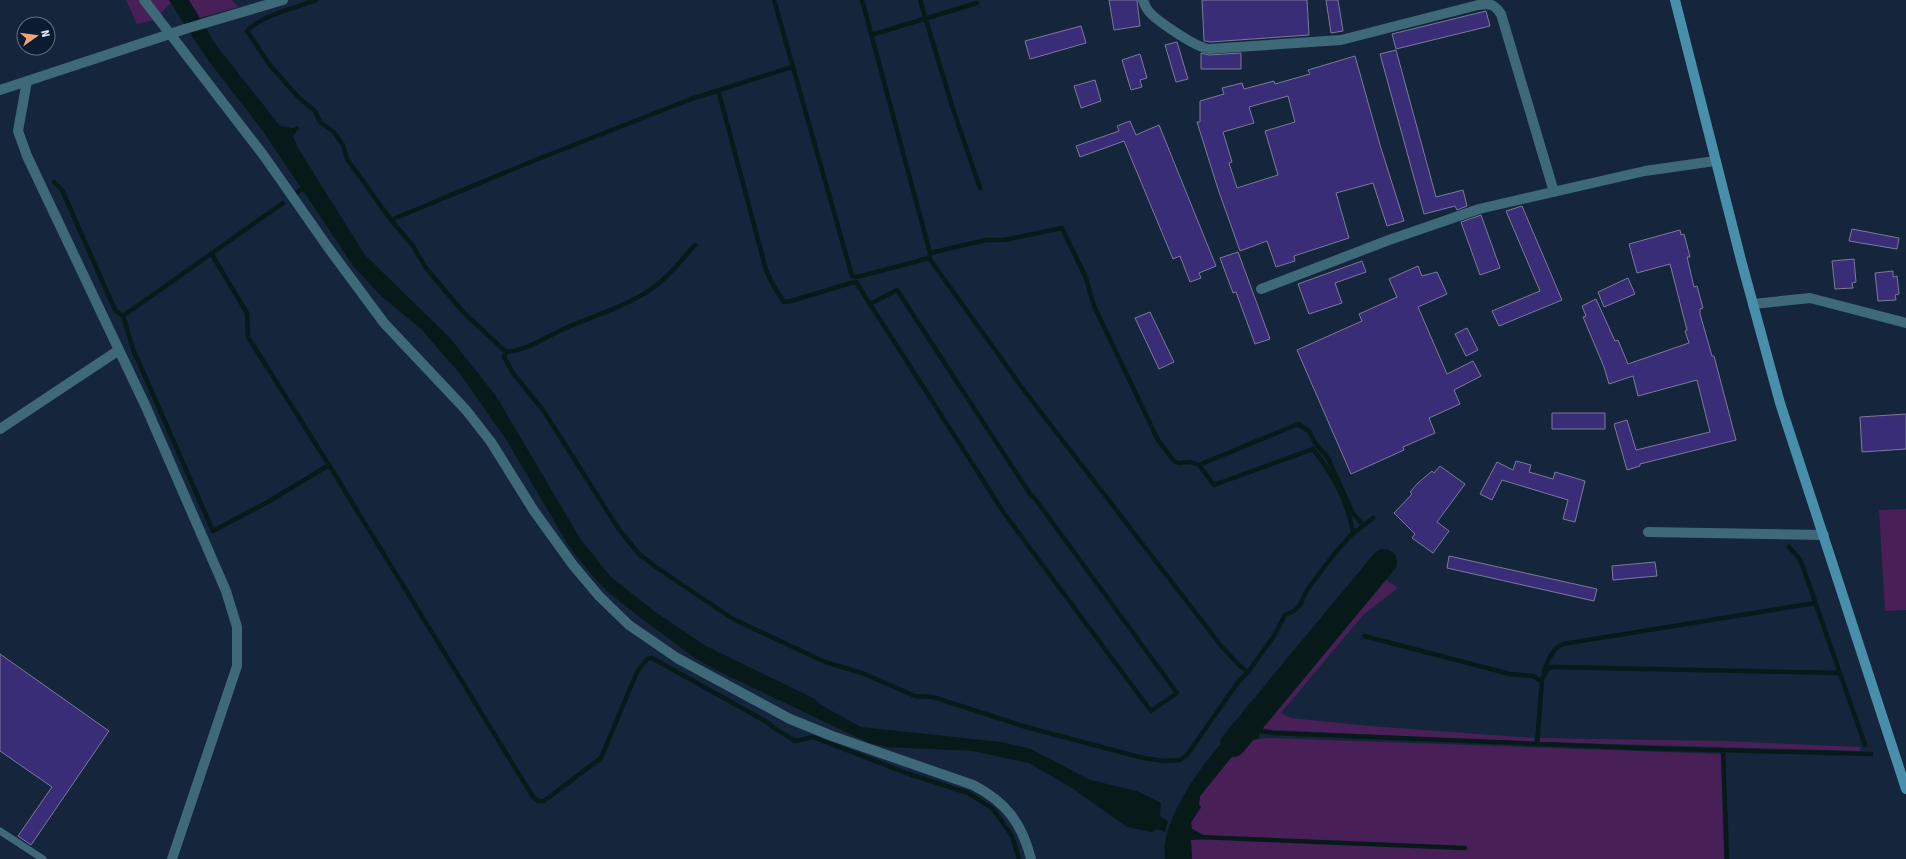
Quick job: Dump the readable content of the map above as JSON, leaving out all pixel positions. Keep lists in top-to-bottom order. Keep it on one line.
{"north":"right"}
